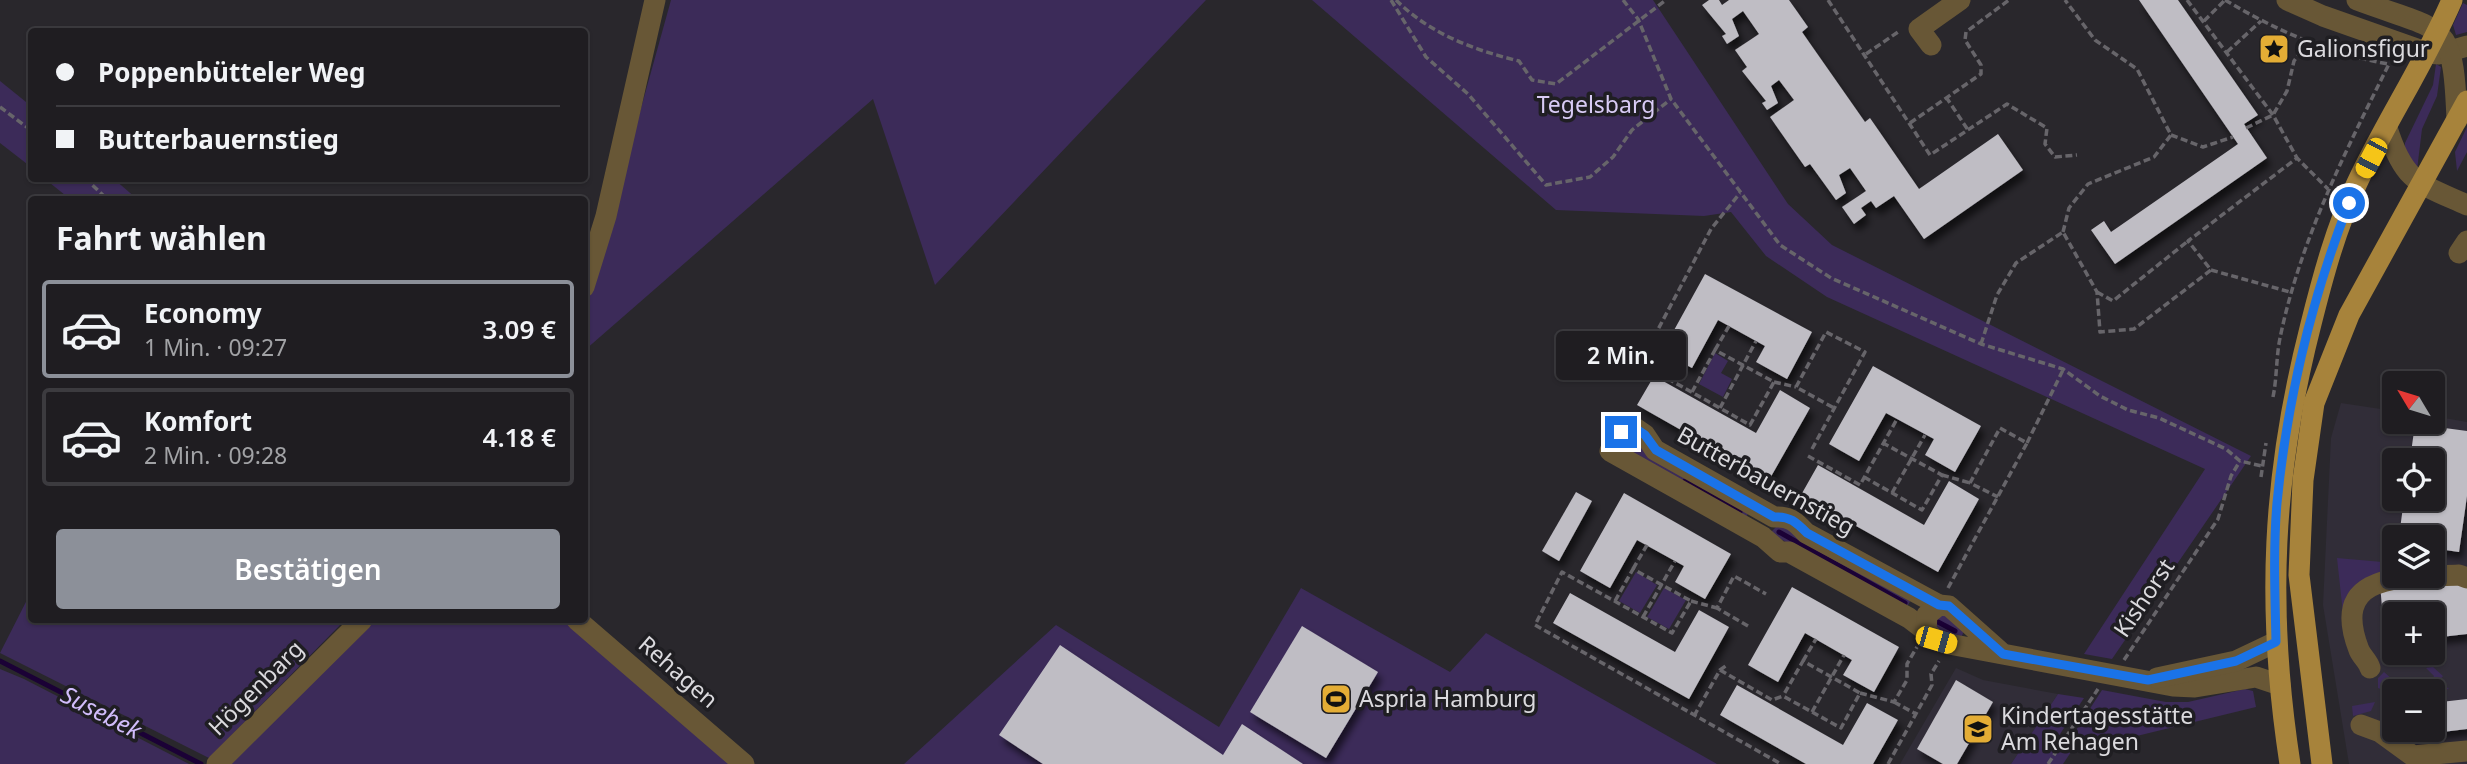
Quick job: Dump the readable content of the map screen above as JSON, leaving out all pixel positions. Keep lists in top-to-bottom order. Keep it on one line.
{"streets":{"street":["Butterbauernstieg","Rehagen","Högenbarg"],"path":["Kishorst"]},"crossings":[["Butterbauernstieg","Kishorst"]],"water":["Susebek"],"parks":["Tegelsbarg"],"places":{"place":["Galionsfigur"],"sports":["Aspria Hamburg"],"school or university":["Kindertagesstätte Am Rehagen"]},"north":"top left","page":{"banner":["Poppenbütteler Weg","Butterbauernstieg"],"heading":"Fahrt wählen","list":[{"name":"Economy","note":"1 Min. · 09:27","value":"3.09 €"},{"name":"Komfort","note":"2 Min. · 09:28","value":"4.18 €"}],"bubble":"2 Min.","map_buttons":["+","−"],"buttons":"Bestätigen"}}
